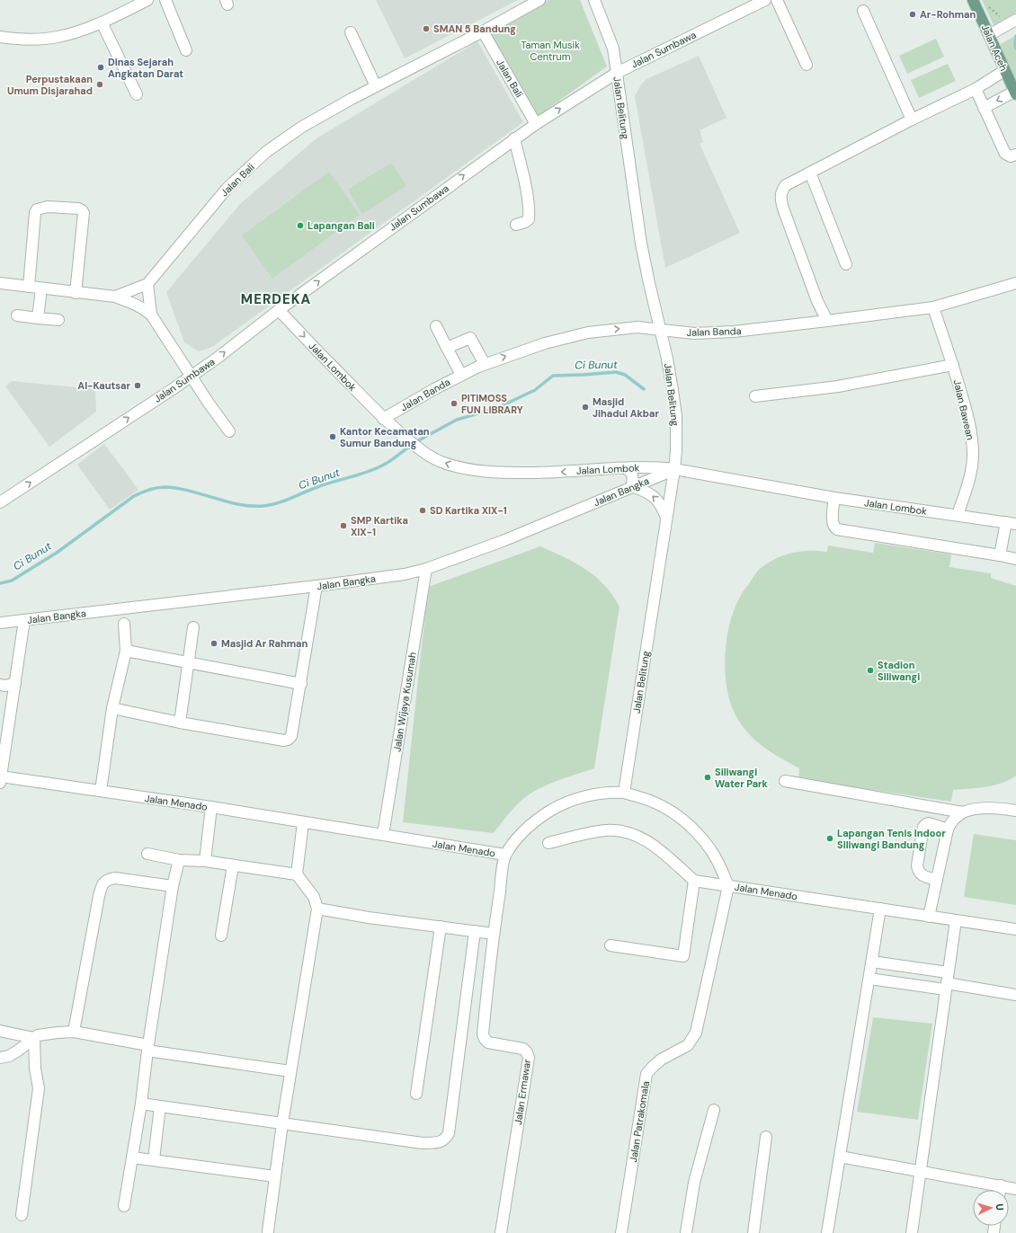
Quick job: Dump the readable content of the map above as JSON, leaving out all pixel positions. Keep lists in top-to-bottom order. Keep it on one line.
{"streets":{"main road":["Jalan Aceh"],"street":["Jalan Sumbawa","Jalan Bali","Jalan Belitung","Jalan Banda","Jalan Lombok","Jalan Bawean","Jalan Bangka","Jalan Wijaya Kusumah","Jalan Menado","Jalan Ermawar","Jalan Patrakomala"]},"crossings":[["Jalan Sumbawa","Jalan Bali"],["Jalan Sumbawa","Jalan Belitung"],["Jalan Sumbawa","Jalan Lombok"],["Jalan Belitung","Jalan Banda"],["Jalan Belitung","Jalan Lombok"],["Jalan Belitung","Jalan Bangka"],["Jalan Belitung","Jalan Menado"],["Jalan Banda","Jalan Lombok"],["Jalan Banda","Jalan Bawean"],["Jalan Lombok","Jalan Bawean"],["Jalan Lombok","Jalan Bangka"],["Jalan Bangka","Jalan Wijaya Kusumah"],["Jalan Wijaya Kusumah","Jalan Menado"],["Jalan Menado","Jalan Ermawar"],["Jalan Menado","Jalan Patrakomala"]],"one_way":["Jalan Sumbawa"],"districts":["MERDEKA"],"water":["Ci Bunut"],"parks":["Taman Musik Centrum"],"places":["Ar-Rohman","SMAN 5 Bandung","Dinas Sejarah Angkatan Darat","Perpustakaan Umum Disjarahad","Lapangan Bali","Al-Kautsar","PITIMOSS FUN LIBRARY","Masjid Jihadul Akbar","Kantor Kecamatan Sumur Bandung","SD Kartika XIX-1","SMP Kartika XIX-1","Masjid Ar Rahman","Stadion Siliwangi","Siliwangi Water Park","Lapangan Tenis Indoor Siliwangi Bandung"],"north":"right"}
